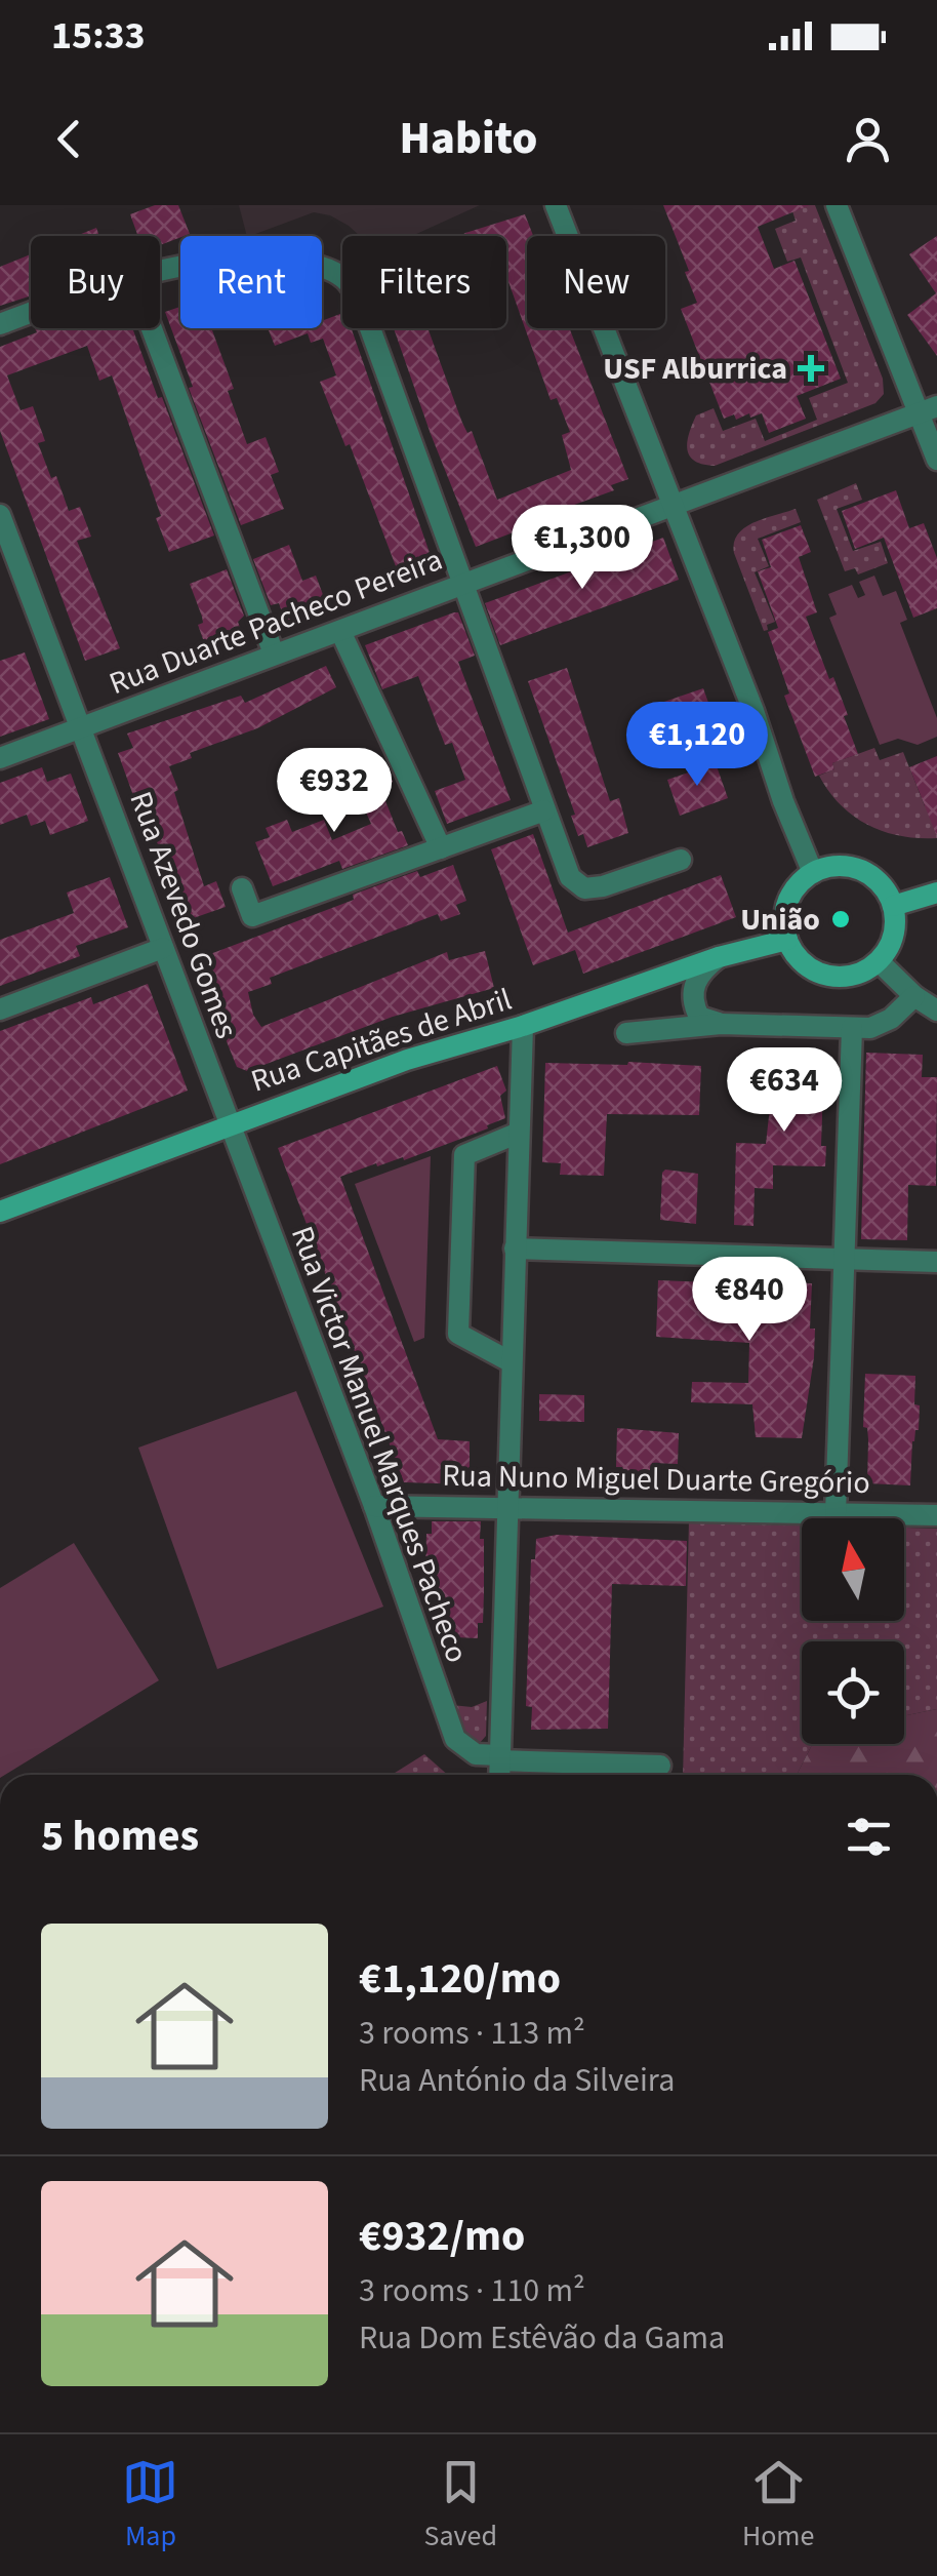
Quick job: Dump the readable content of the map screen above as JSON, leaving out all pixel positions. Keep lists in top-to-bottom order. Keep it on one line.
{"streets":{"main road":["Rua Capitães de Abril"],"street":["Rua Duarte Pacheco Pereira","Rua Azevedo Gomes","Rua Victor Manuel Marques Pacheco","Rua Nuno Miguel Duarte Gregório"]},"crossings":[["Rua Duarte Pacheco Pereira","Rua Azevedo Gomes"],["Rua Azevedo Gomes","Rua Capitães de Abril"],["Rua Azevedo Gomes","Rua Victor Manuel Marques Pacheco"],["Rua Capitães de Abril","Rua Victor Manuel Marques Pacheco"],["Rua Victor Manuel Marques Pacheco","Rua Nuno Miguel Duarte Gregório"]],"places":{"health":["USF Alburrica"],"other":["União"]},"north":"top","page":{"status":"15:33","header":"Habito","chip":["Buy","Rent","Filters","New"],"price":["€1,300","€1,120","€932","€634","€840"],"heading":"5 homes","list":[{"name":"€1,120/mo","note":"3 rooms · 113 m² · Rua António da Silveira"},{"name":"€932/mo","note":"3 rooms · 110 m² · Rua Dom Estêvão da Gama"}],"tabs":["Map","Saved","Home"]}}
